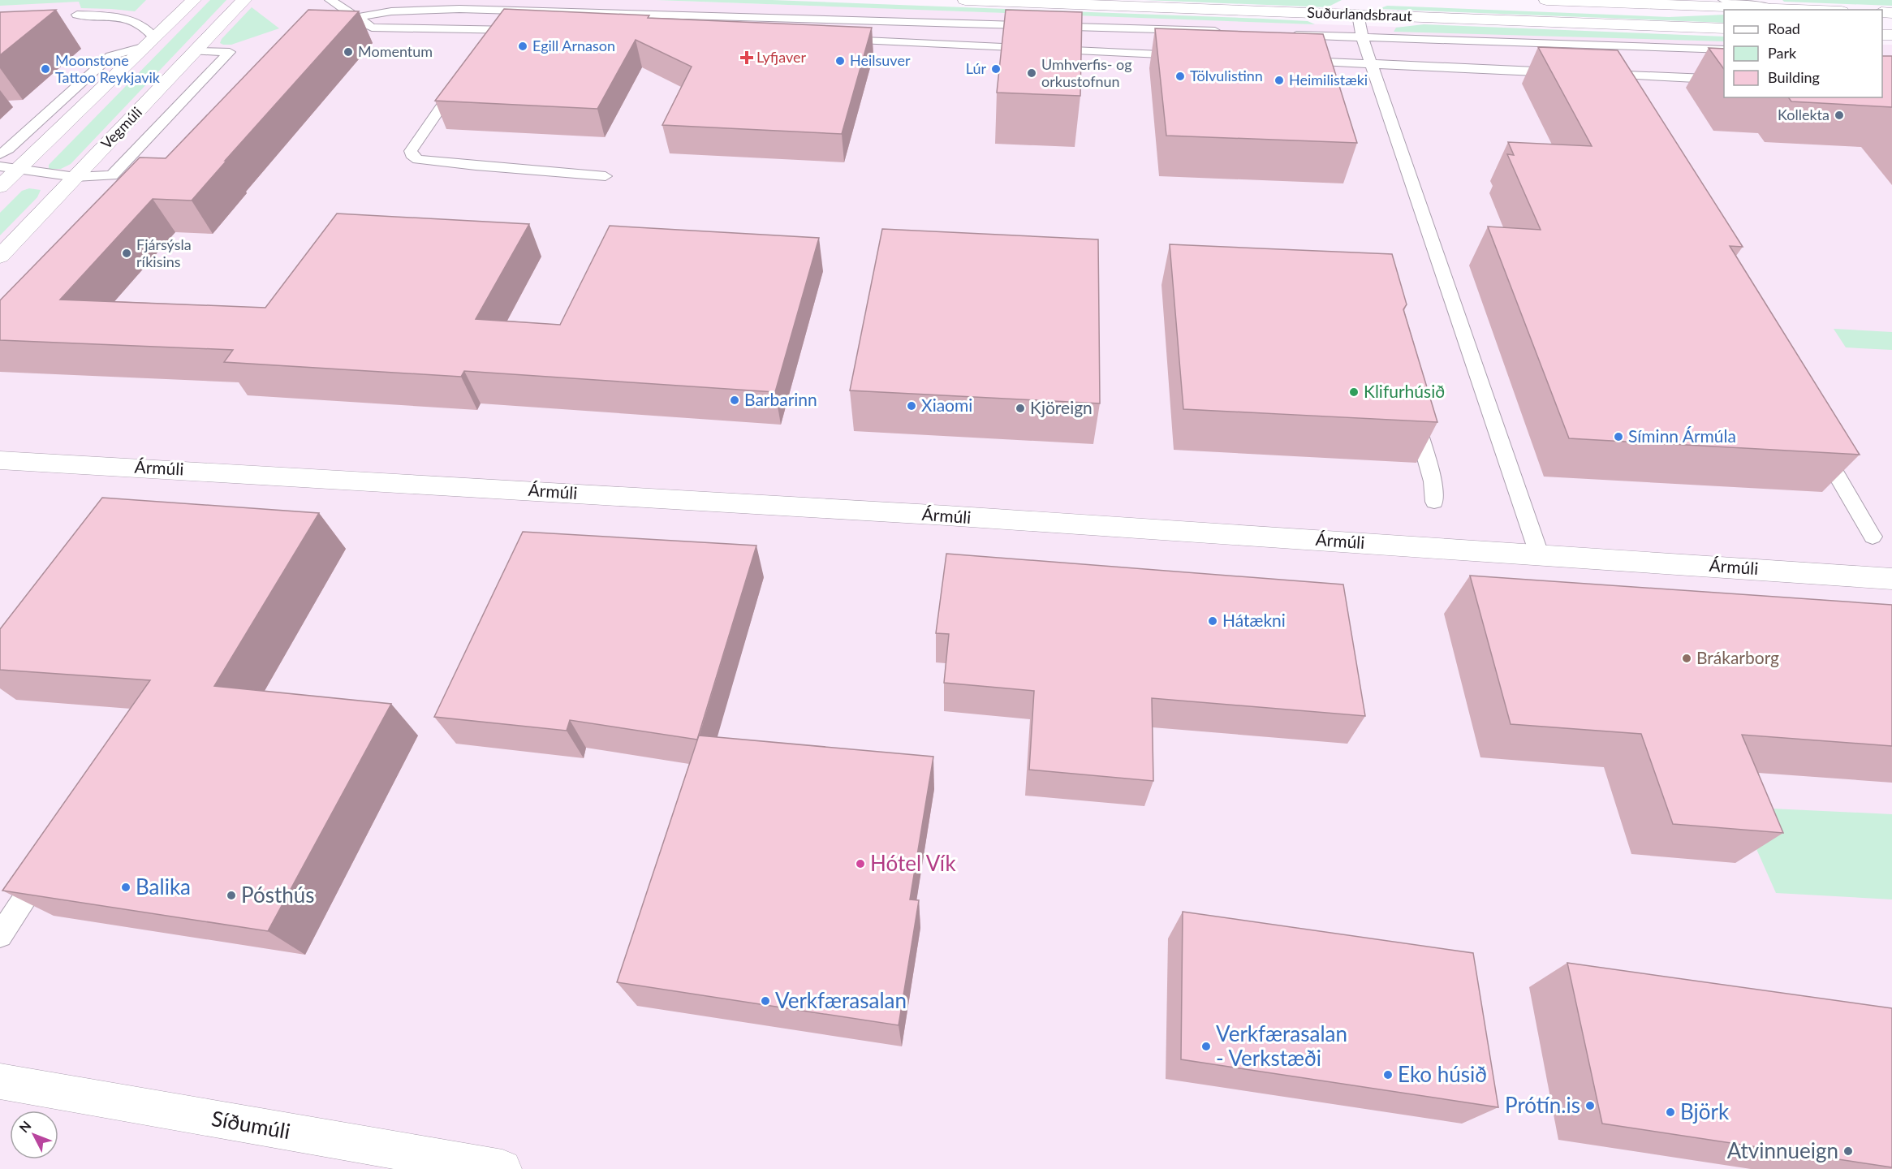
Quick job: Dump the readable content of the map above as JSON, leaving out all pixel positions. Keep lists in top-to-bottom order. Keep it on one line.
{"streets":{"street":["Suðurlandsbraut","Vegmúli","Ármúli","Síðumúli"]},"places":{"other":["Egill Arnason","Momentum","Heilsuver","Moonstone Tattoo Reykjavik","Lúr","Umhverfis- og orkustofnun","Tölvulistinn","Heimilistæki","Kollekta","Fjársýsla ríkisins","Klifurhúsið","Barbarinn","Xiaomi","Kjöreign","Síminn Ármúla","Hátækni","Brákarborg","Hótel Vík","Balika","Pósthús","Verkfærasalan","Verkfærasalan - Verkstæði","Eko húsið","Prótín.is","Björk","Atvinnueign"],"health":["Lyfjaver"]},"legend":["Road","Park","Building"],"north":"top left"}
